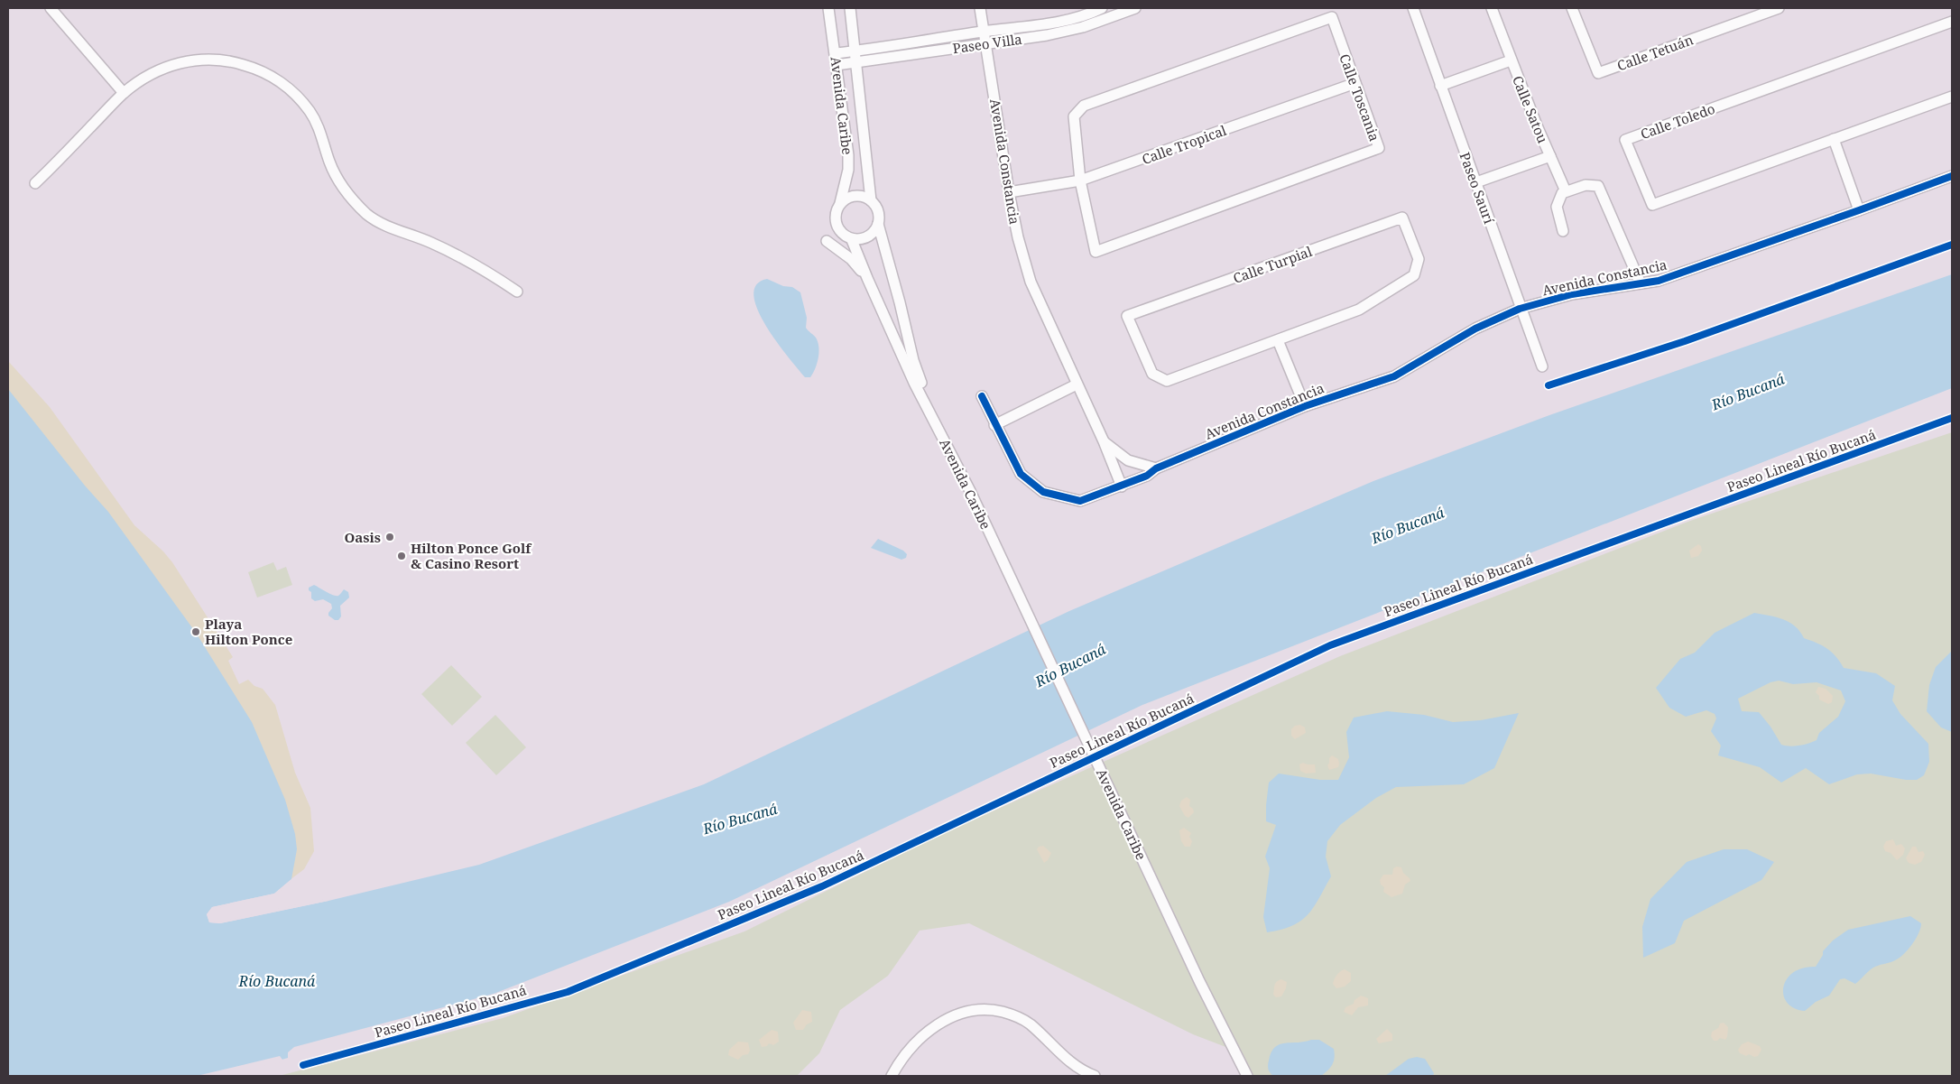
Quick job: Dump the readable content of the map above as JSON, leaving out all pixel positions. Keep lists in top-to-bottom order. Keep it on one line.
{"streets":{"street":["Paseo Villa","Calle Tetuán","Calle Toscania","Avenida Caribe","Calle Satou","Calle Toledo","Calle Tropical","Avenida Constancia","Paseo Saurí","Calle Turpial"],"cycle path":["Paseo Lineal Río Bucaná"]},"crossings":[["Paseo Villa","Avenida Caribe"],["Paseo Villa","Avenida Constancia"],["Calle Toscania","Calle Tropical"],["Calle Tropical","Avenida Constancia"],["Avenida Constancia","Paseo Saurí"]],"water":["Río Bucaná"],"places":["Oasis","Hilton Ponce Golf & Casino Resort","Playa Hilton Ponce"]}
